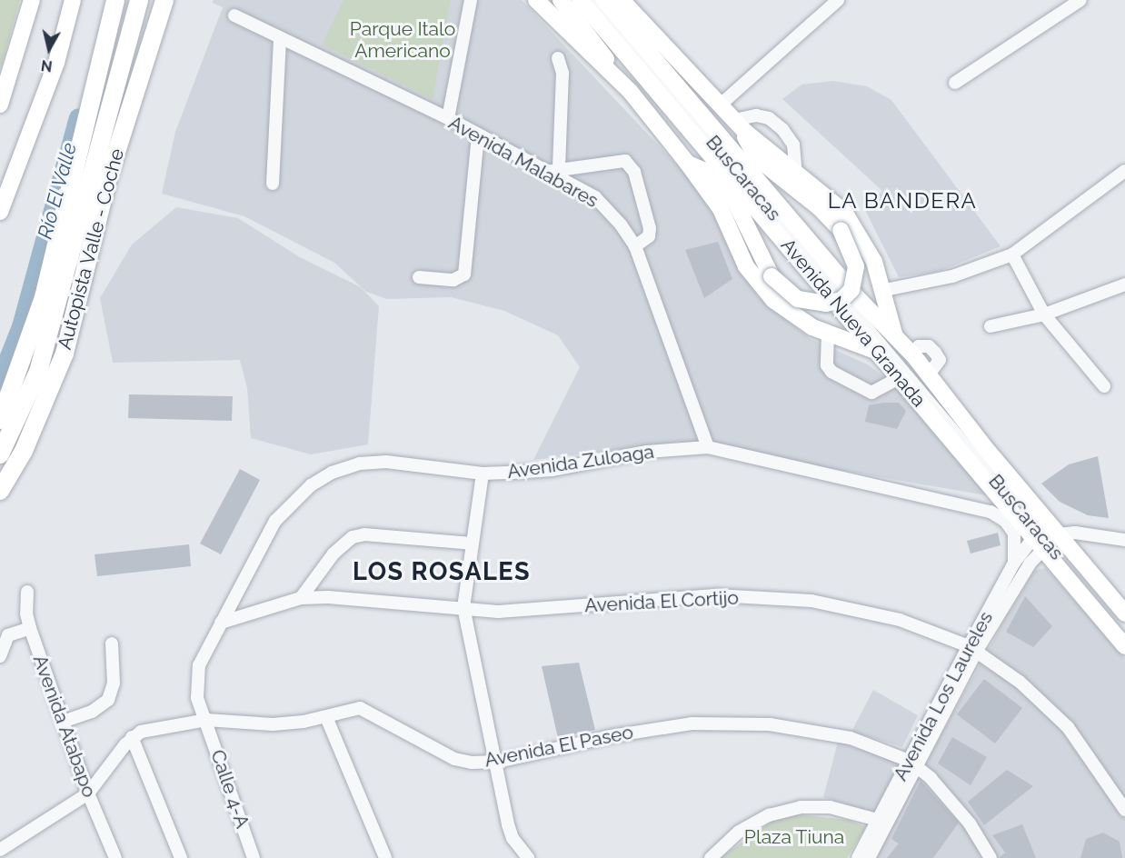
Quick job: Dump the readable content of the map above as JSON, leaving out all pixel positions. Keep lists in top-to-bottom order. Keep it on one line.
{"streets":{"highway":["Autopista Valle - Coche"],"main road":["Avenida Nueva Granada"],"street":["Avenida Malabares","BusCaracas","Avenida Zuloaga","Avenida El Cortijo","Avenida Los Laureles","Avenida Atabapo","Avenida El Paseo","Calle 4-A"]},"crossings":[["Avenida Malabares","Avenida Zuloaga"],["BusCaracas","Avenida Nueva Granada"],["BusCaracas","Avenida Los Laureles"],["Avenida Nueva Granada","Avenida Zuloaga"],["Avenida Nueva Granada","Avenida Los Laureles"],["Avenida Zuloaga","Avenida El Cortijo"],["Avenida Zuloaga","Avenida Los Laureles"],["Avenida Zuloaga","Avenida El Paseo"],["Avenida Zuloaga","Calle 4-A"],["Avenida El Cortijo","Avenida Los Laureles"],["Avenida Los Laureles","Avenida El Paseo"],["Avenida El Paseo","Calle 4-A"]],"districts":["LA BANDERA","LOS ROSALES"],"water":["Río El Valle"],"parks":["Parque Italo Americano","Plaza Tiuna"],"north":"bottom"}
